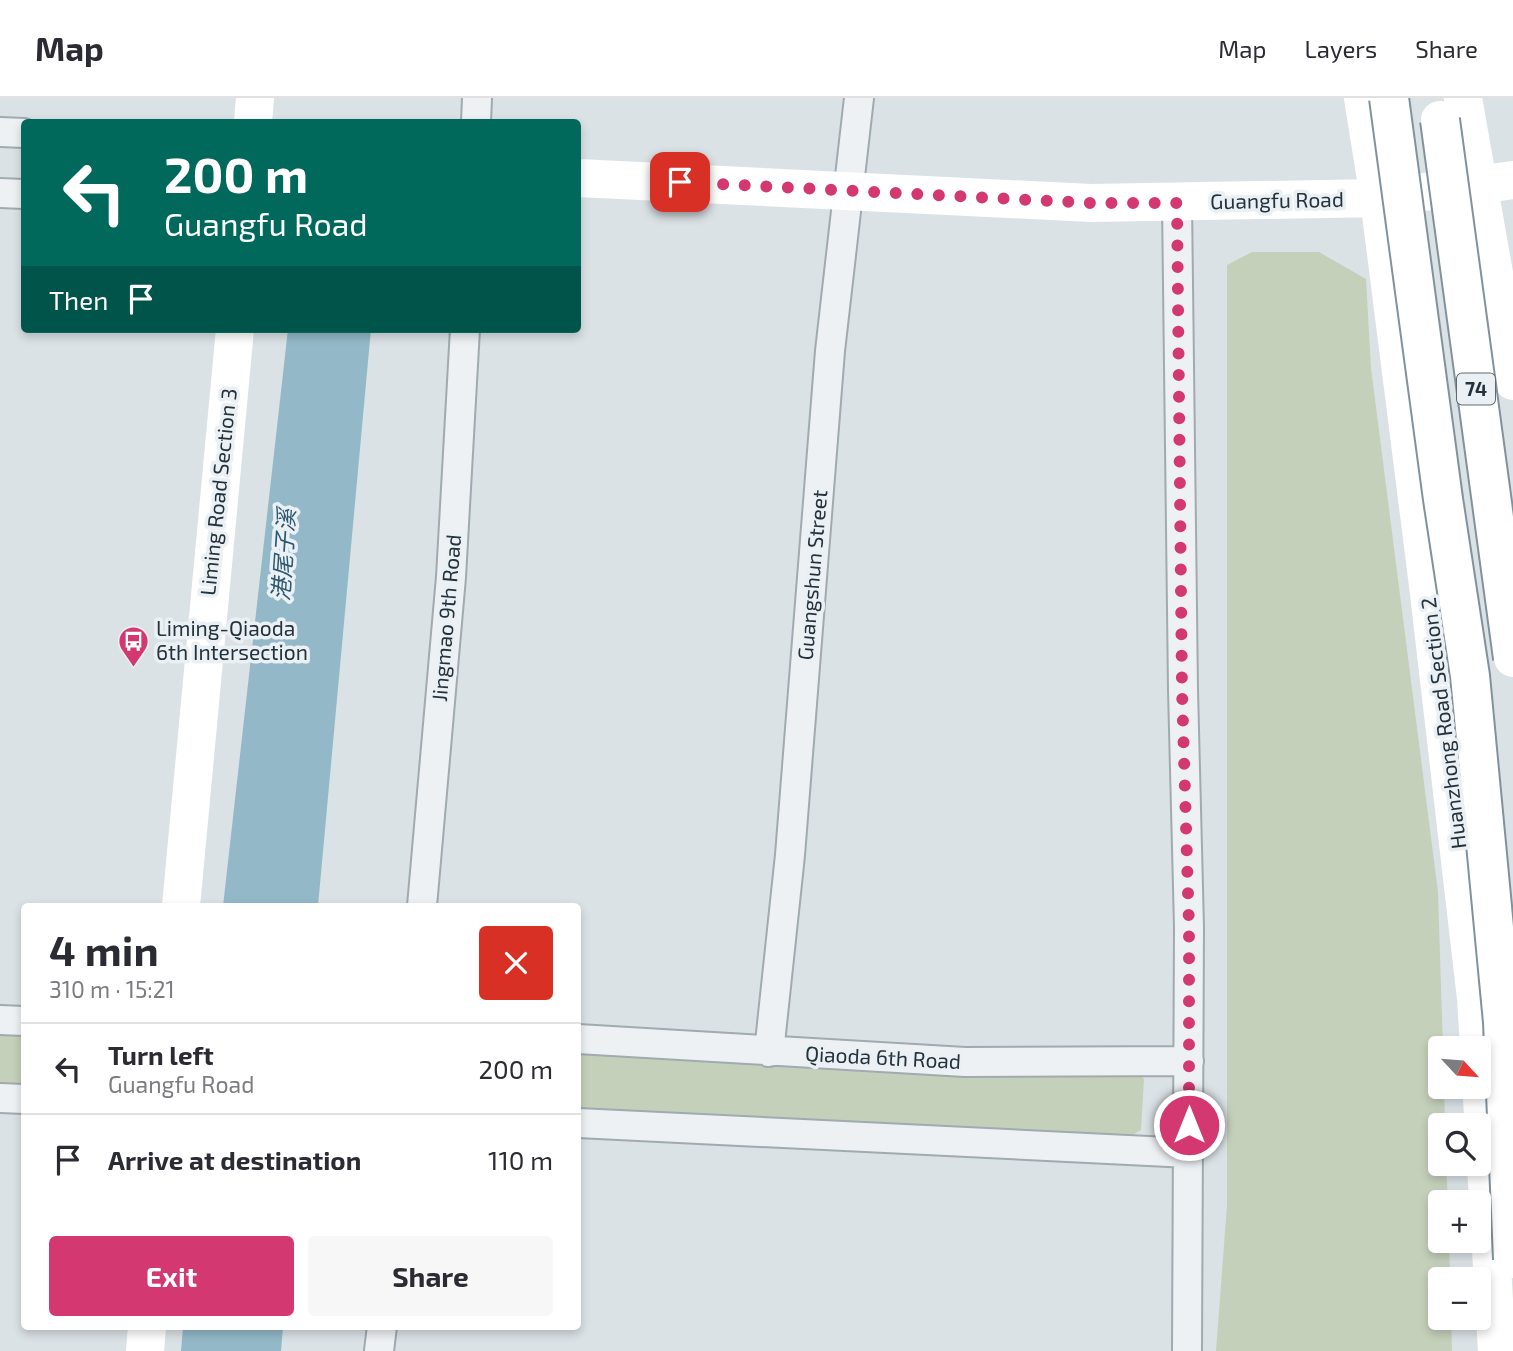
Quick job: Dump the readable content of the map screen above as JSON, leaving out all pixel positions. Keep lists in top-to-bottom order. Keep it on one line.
{"streets":{"main road":["Guangfu Road","74","Liming Road Section 3","Huanzhong Road Section 2"],"street":["Guangshun Street","Jingmao 9th Road","Qiaoda 6th Road"]},"crossings":[["Guangfu Road","Guangshun Street"],["Guangfu Road","Huanzhong Road Section 2"],["Guangshun Street","Qiaoda 6th Road"]],"water":["港尾子溪"],"places":{"bus stop":["Liming-Qiaoda 6th Intersection"]},"north":"bottom right","page":{"header":"Map","nav":["Map","Layers","Share"],"turn":["200 m","Guangfu Road"],"then":"Then","heading":["4 min","310 m · 15:21"],"list":[{"name":"Turn left","note":"Guangfu Road","value":"200 m"},{"name":"Arrive at destination","value":"110 m"}],"map_buttons":["+","−"],"buttons":["Exit","Share"]}}
